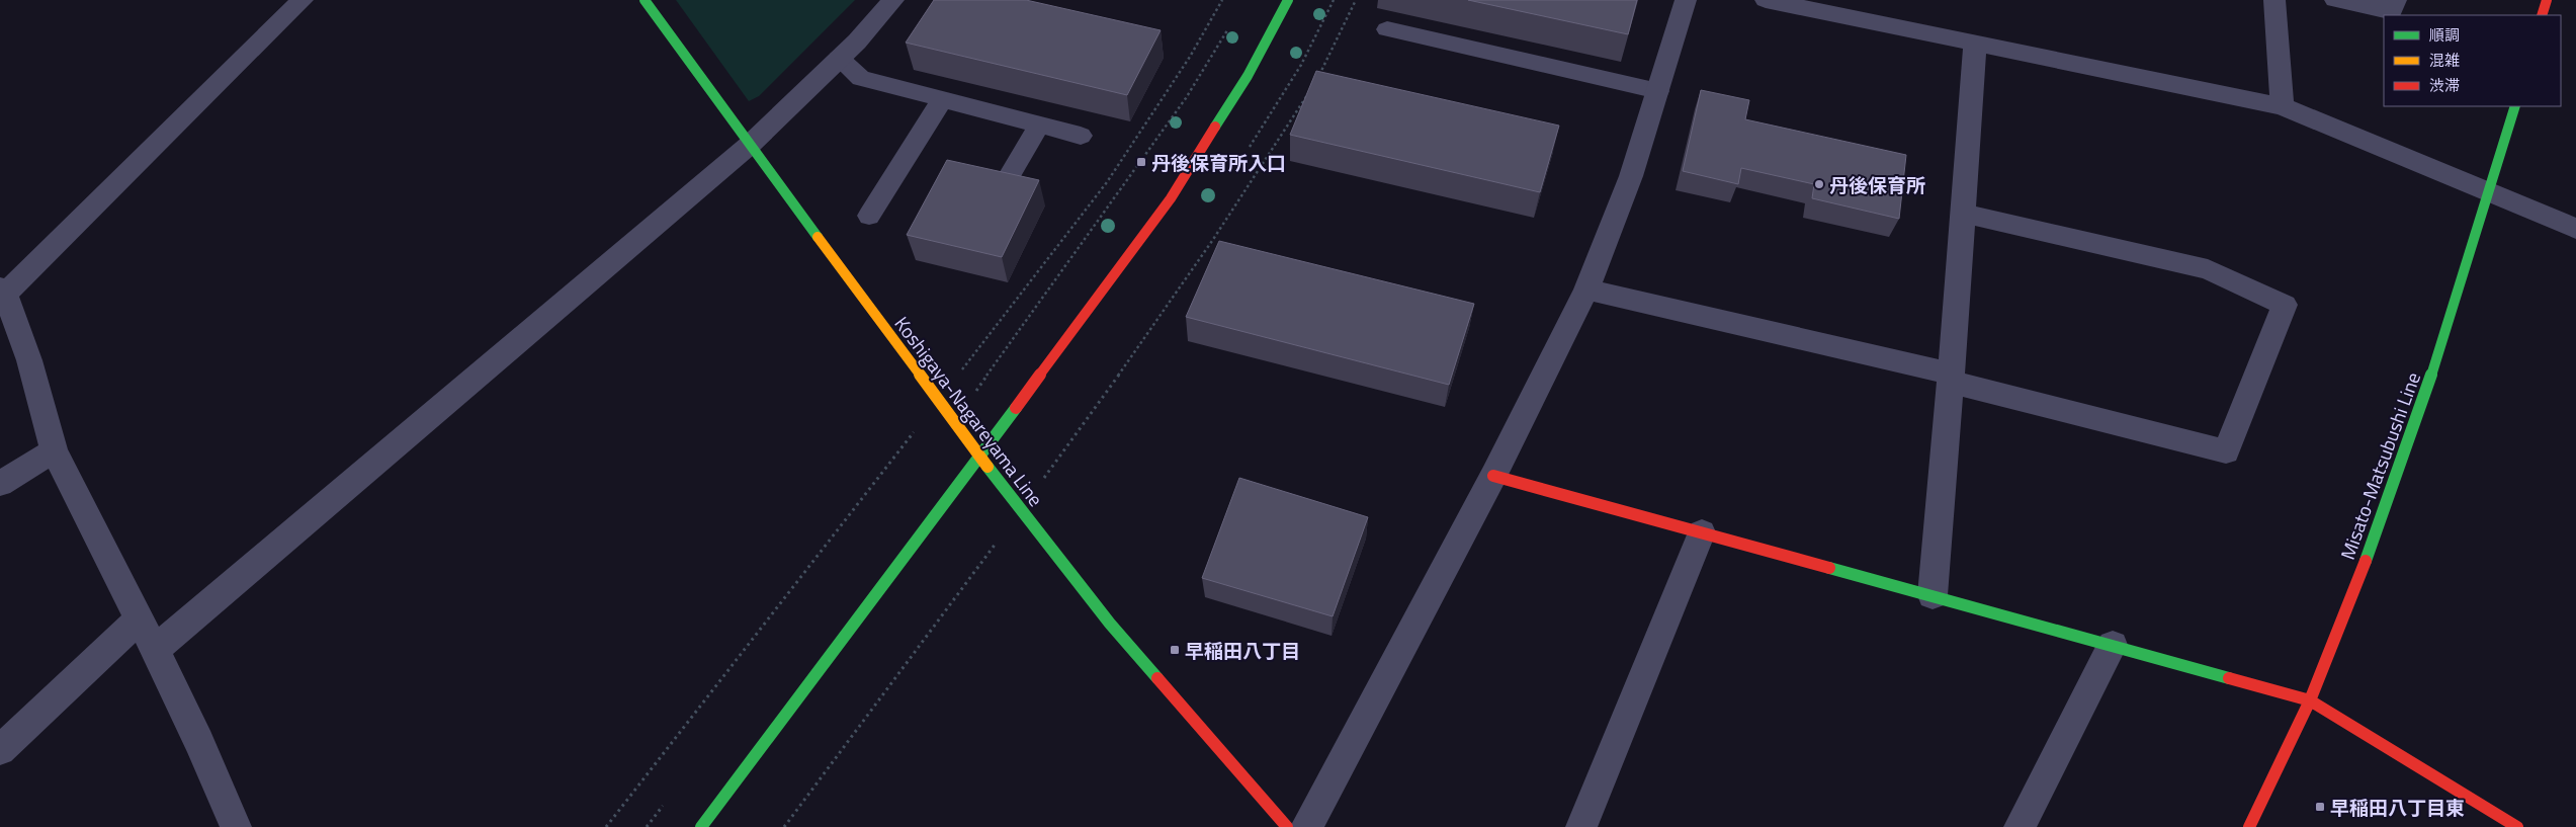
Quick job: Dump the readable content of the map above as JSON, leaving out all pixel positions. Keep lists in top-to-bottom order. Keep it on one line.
{"streets":{"main road":["Koshigaya-Nagareyama Line","Misato-Matsubushi Line"]},"places":{"transit":["丹後保育所入口","早稲田八丁目","早稲田八丁目東"],"other":["丹後保育所"]},"legend":["順調","混雑","渋滞"]}
